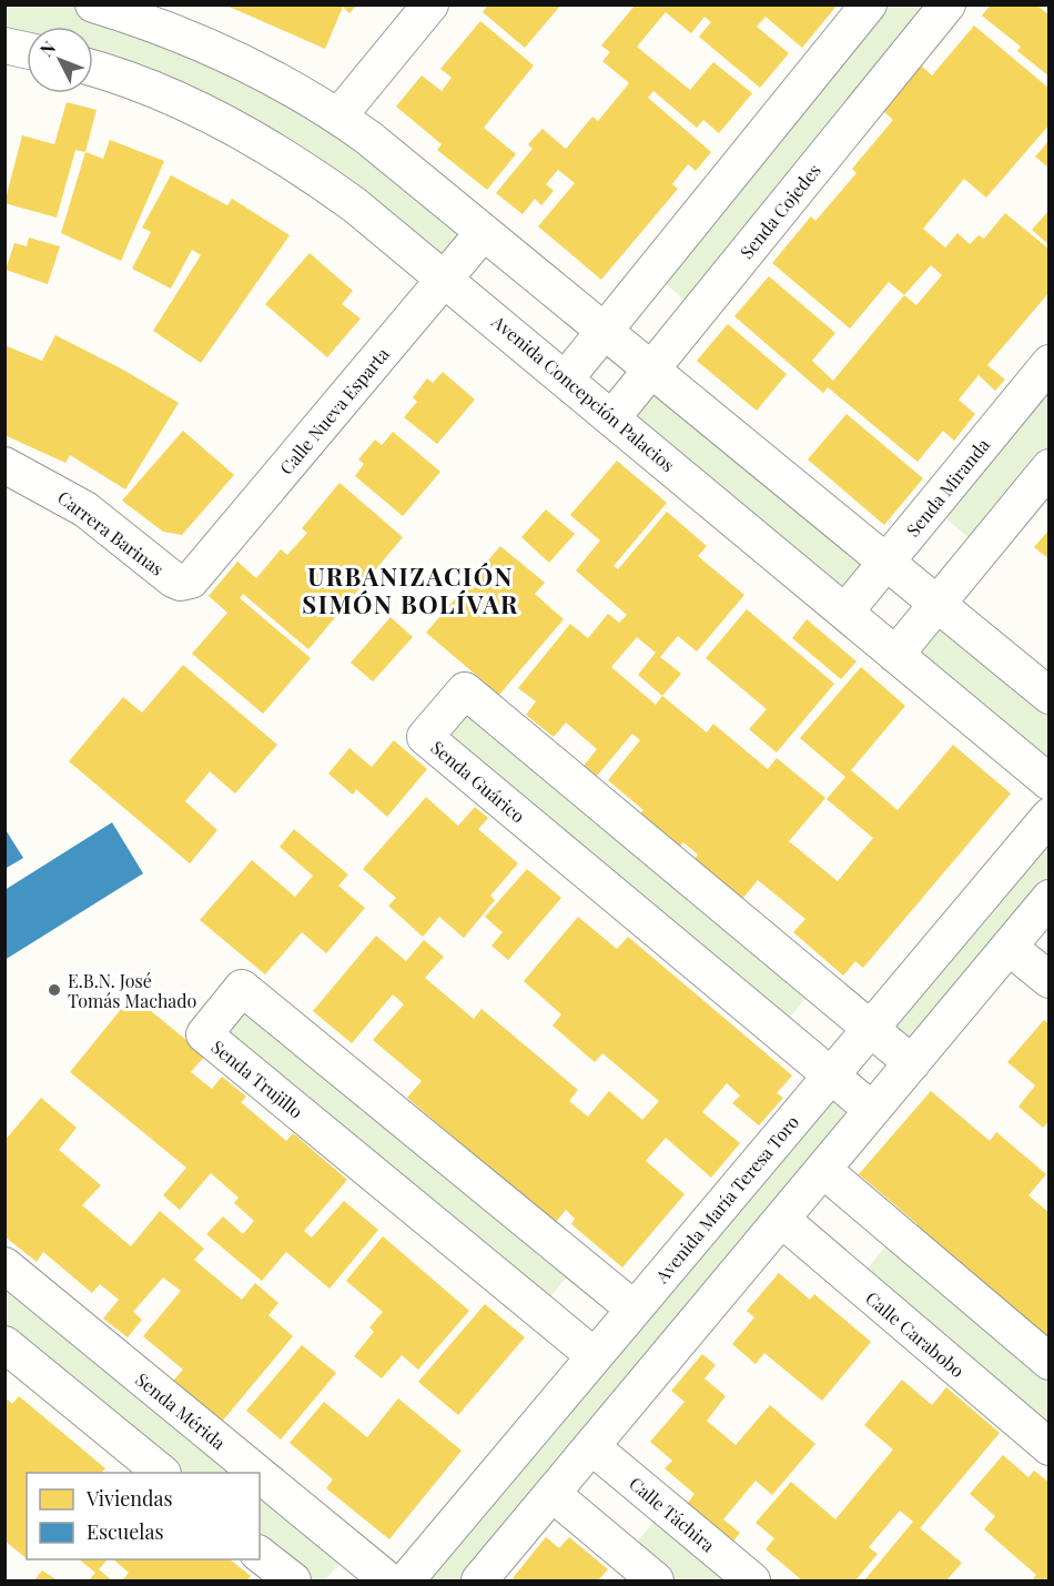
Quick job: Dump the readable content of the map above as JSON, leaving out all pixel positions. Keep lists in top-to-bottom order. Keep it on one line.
{"streets":{"street":["Senda Cojedes","Avenida Concepción Palacios","Calle Nueva Esparta","Senda Miranda","Carrera Barinas","Senda Guárico","Senda Trujillo","Avenida María Teresa Toro","Calle Carabobo","Senda Mérida","Calle Táchira"]},"crossings":[["Senda Cojedes","Avenida Concepción Palacios"],["Avenida Concepción Palacios","Calle Nueva Esparta"],["Avenida Concepción Palacios","Senda Miranda"],["Calle Nueva Esparta","Carrera Barinas"],["Senda Guárico","Avenida María Teresa Toro"],["Senda Trujillo","Avenida María Teresa Toro"]],"districts":["URBANIZACIÓN SIMÓN BOLÍVAR"],"places":["E.B.N. José Tomás Machado"],"legend":["Viviendas","Escuelas"],"north":"top left"}
